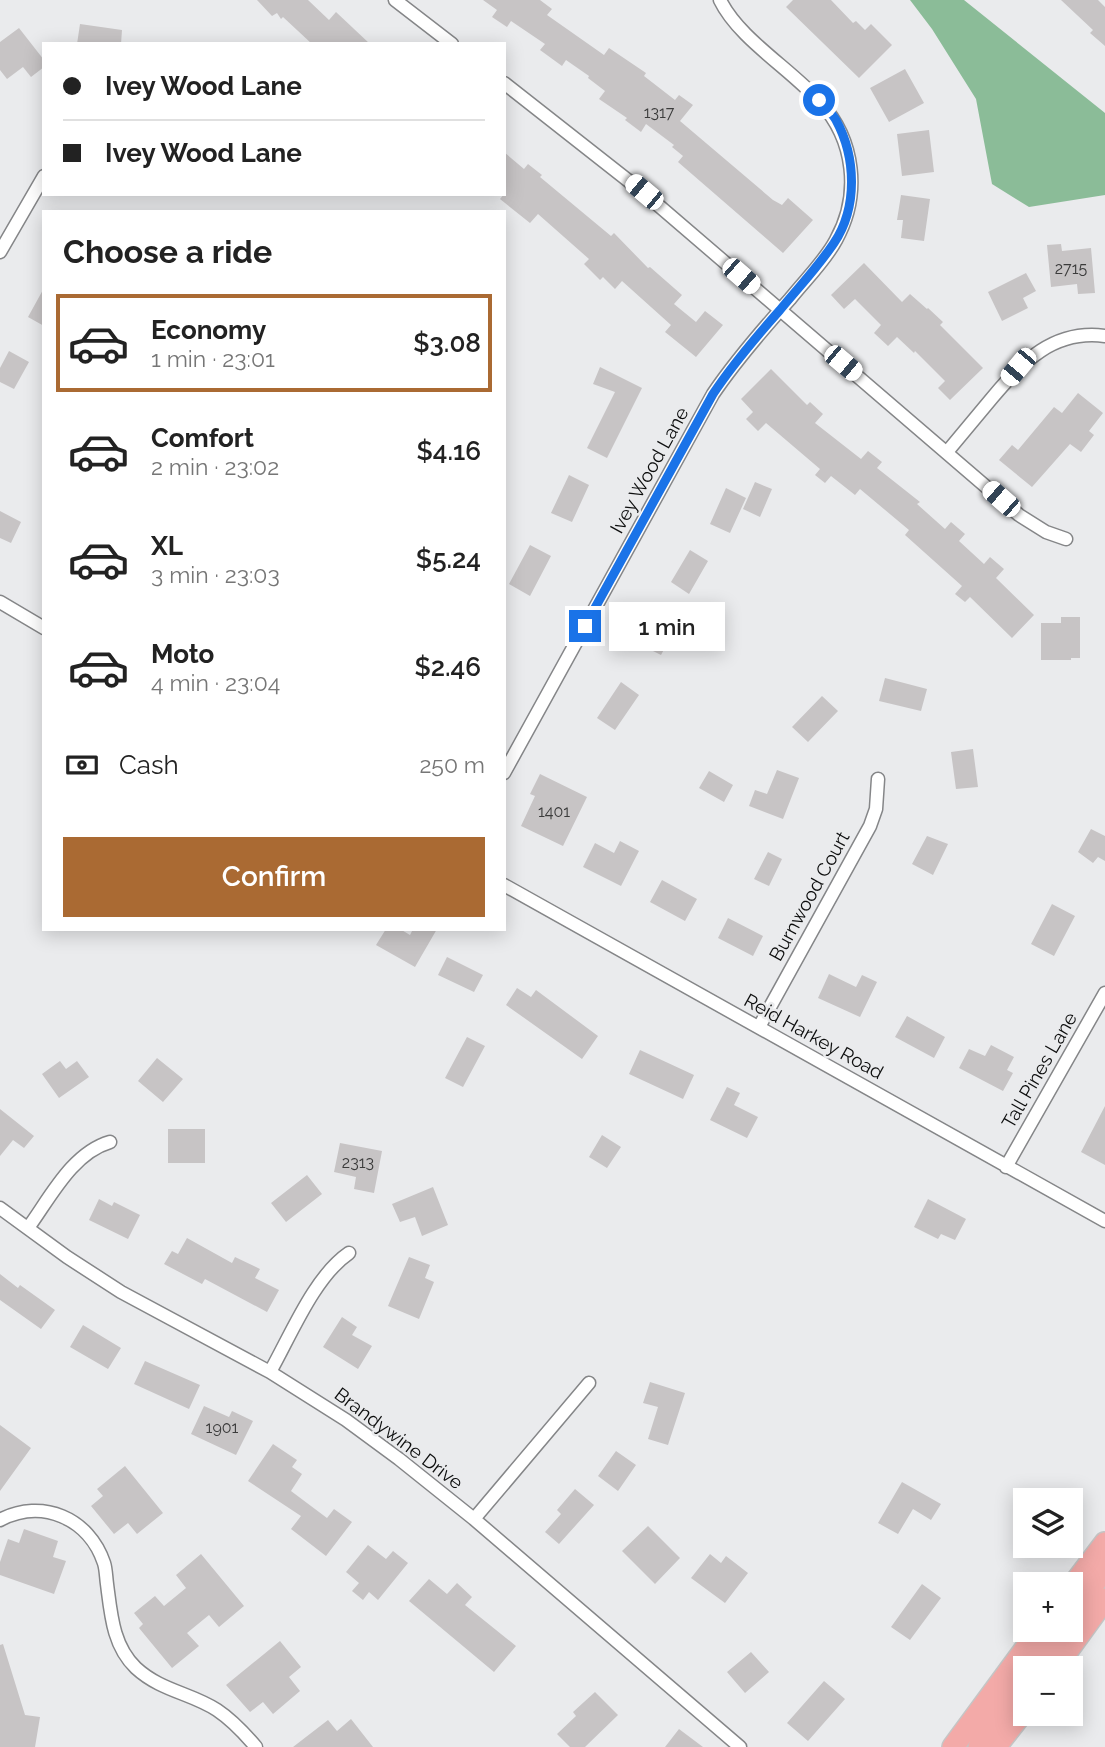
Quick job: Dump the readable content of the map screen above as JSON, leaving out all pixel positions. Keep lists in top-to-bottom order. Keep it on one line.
{"streets":{"street":["Ivey Wood Lane","Burnwood Court","Reid Harkey Road","Tall Pines Lane","Brandywine Drive"]},"crossings":[["Burnwood Court","Reid Harkey Road"],["Reid Harkey Road","Tall Pines Lane"]],"house_numbers":["1317","2715","1401","2313","1901"],"page":{"banner":["Ivey Wood Lane","Ivey Wood Lane"],"heading":"Choose a ride","list":[{"name":"Economy","note":"1 min · 23:01","value":"$3.08"},{"name":"Comfort","note":"2 min · 23:02","value":"$4.16"},{"name":"XL","note":"3 min · 23:03","value":"$5.24"},{"name":"Moto","note":"4 min · 23:04","value":"$2.46"}],"bubble":"1 min","pay":["Cash","250 m"],"buttons":"Confirm","map_buttons":["+","−"]}}
